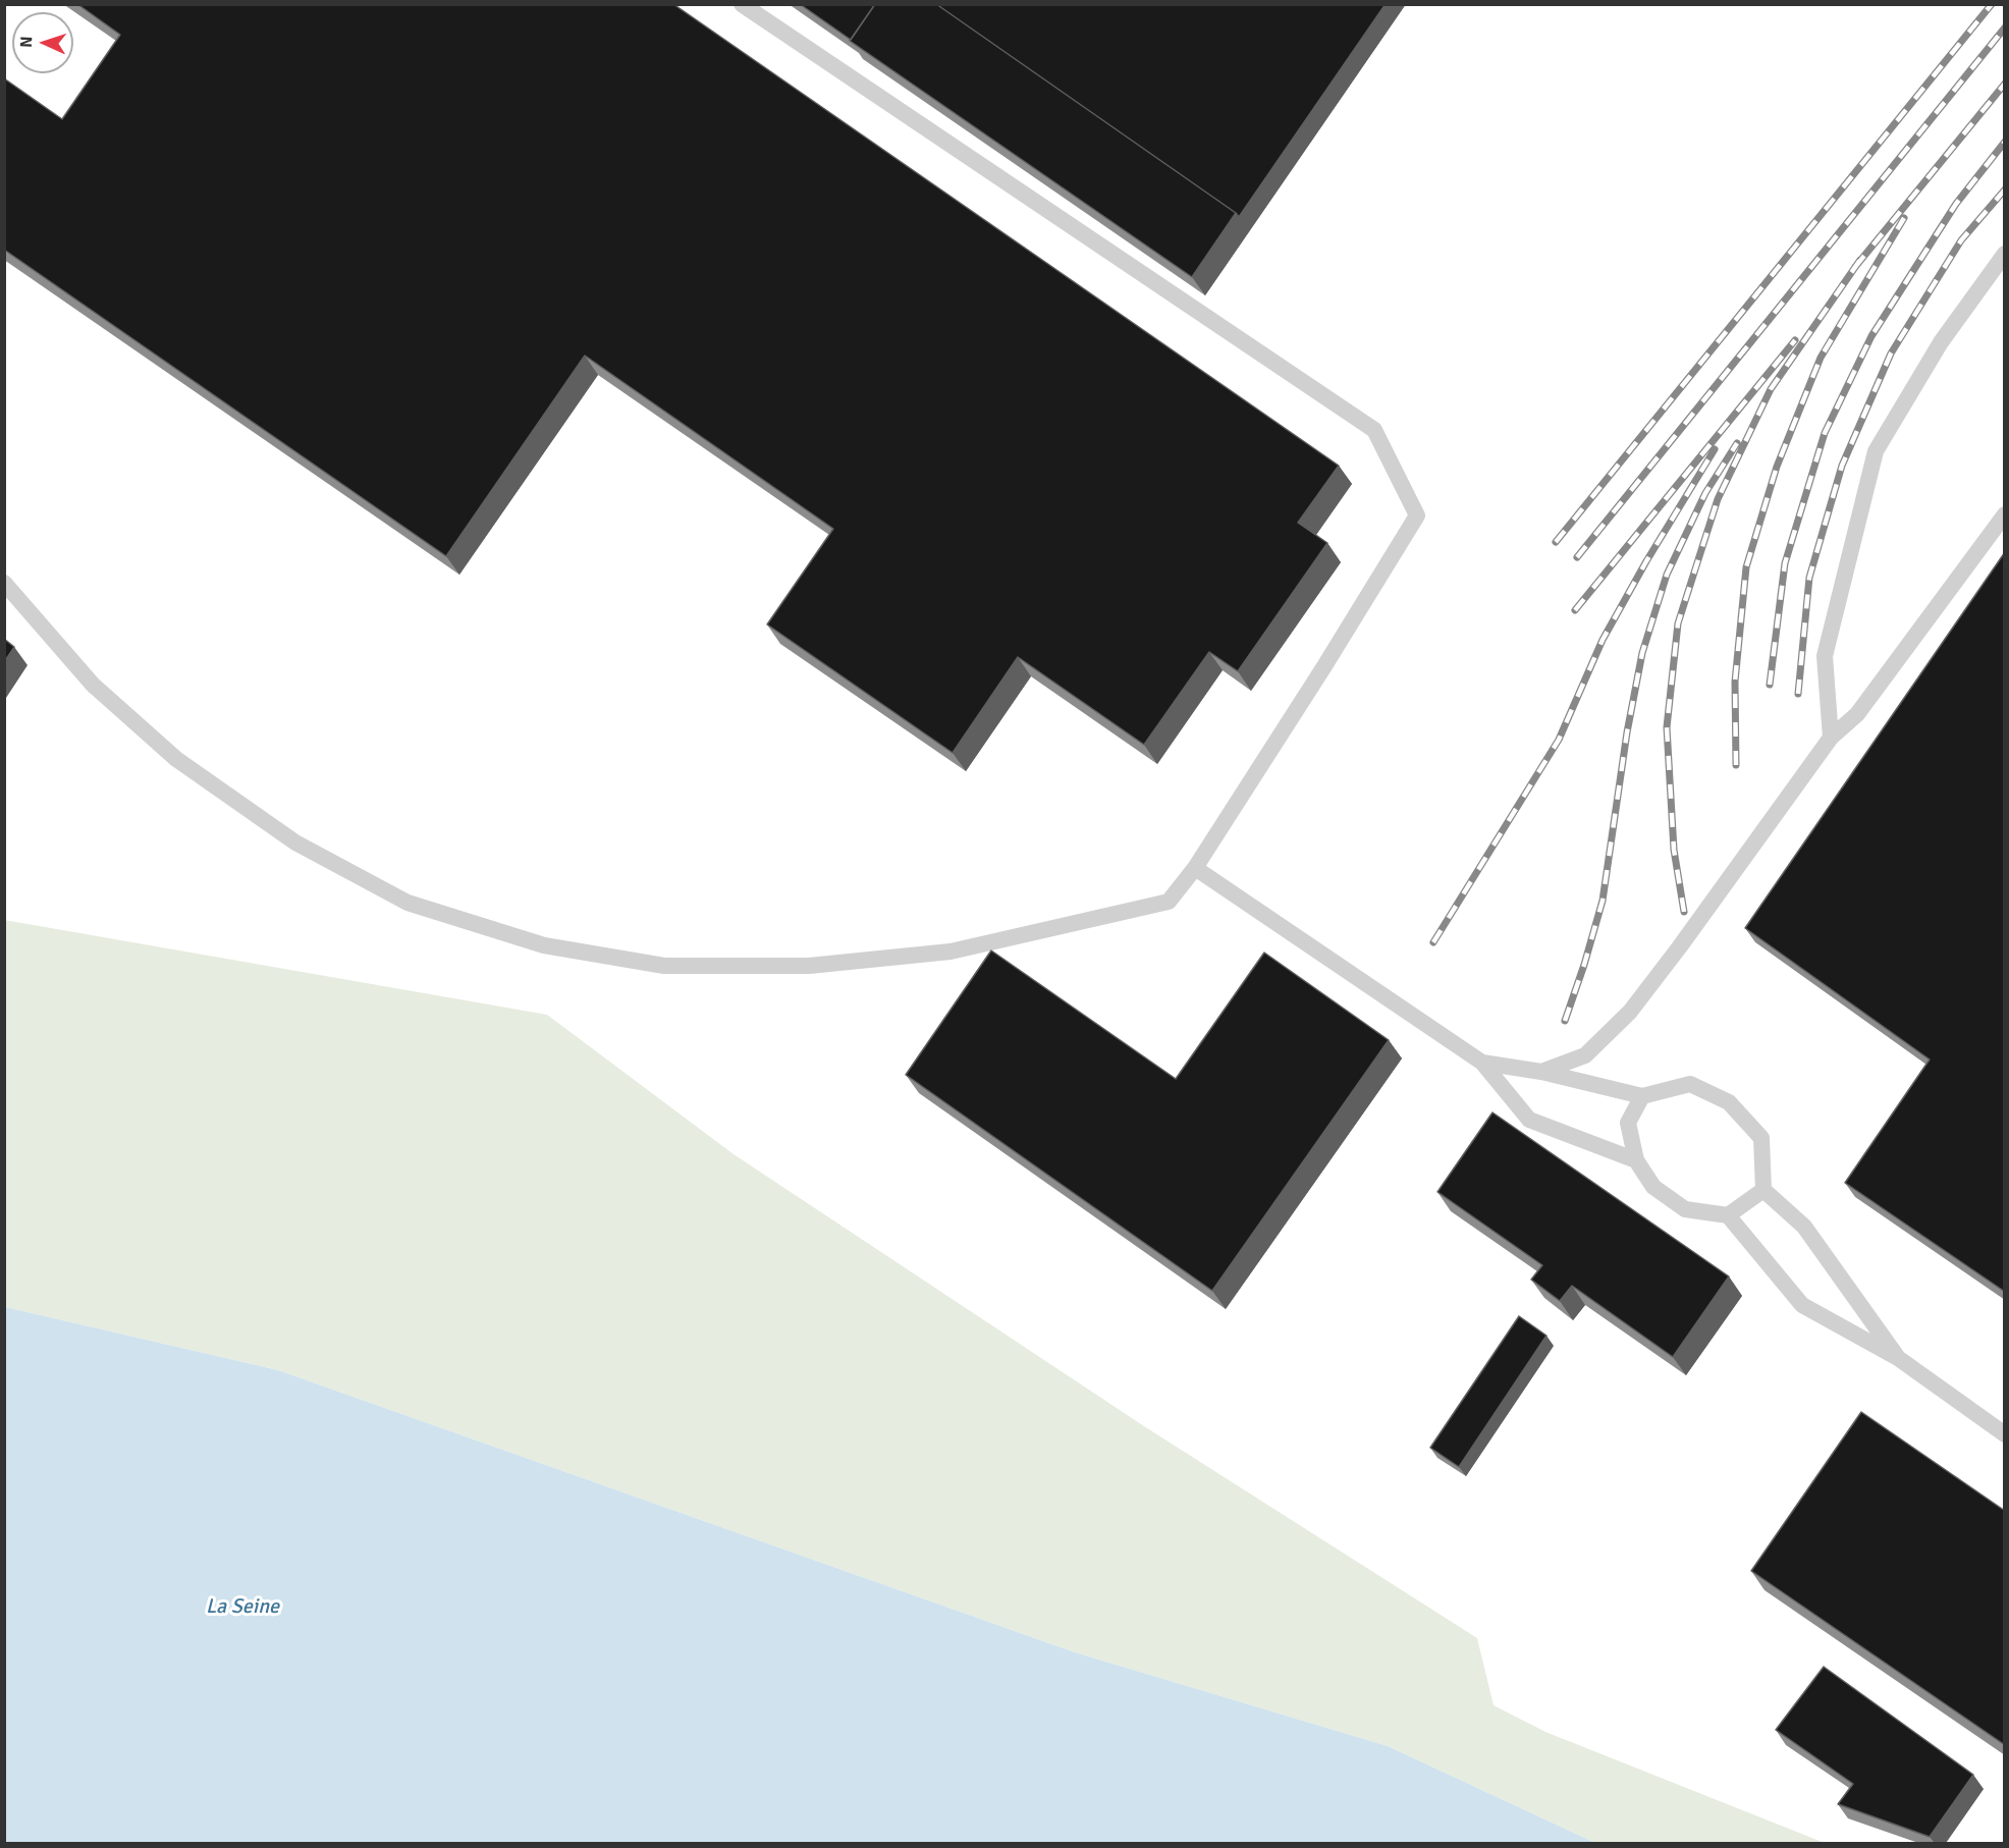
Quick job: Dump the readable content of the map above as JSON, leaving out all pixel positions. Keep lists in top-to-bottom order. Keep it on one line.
{"water":["La Seine"],"north":"left"}
